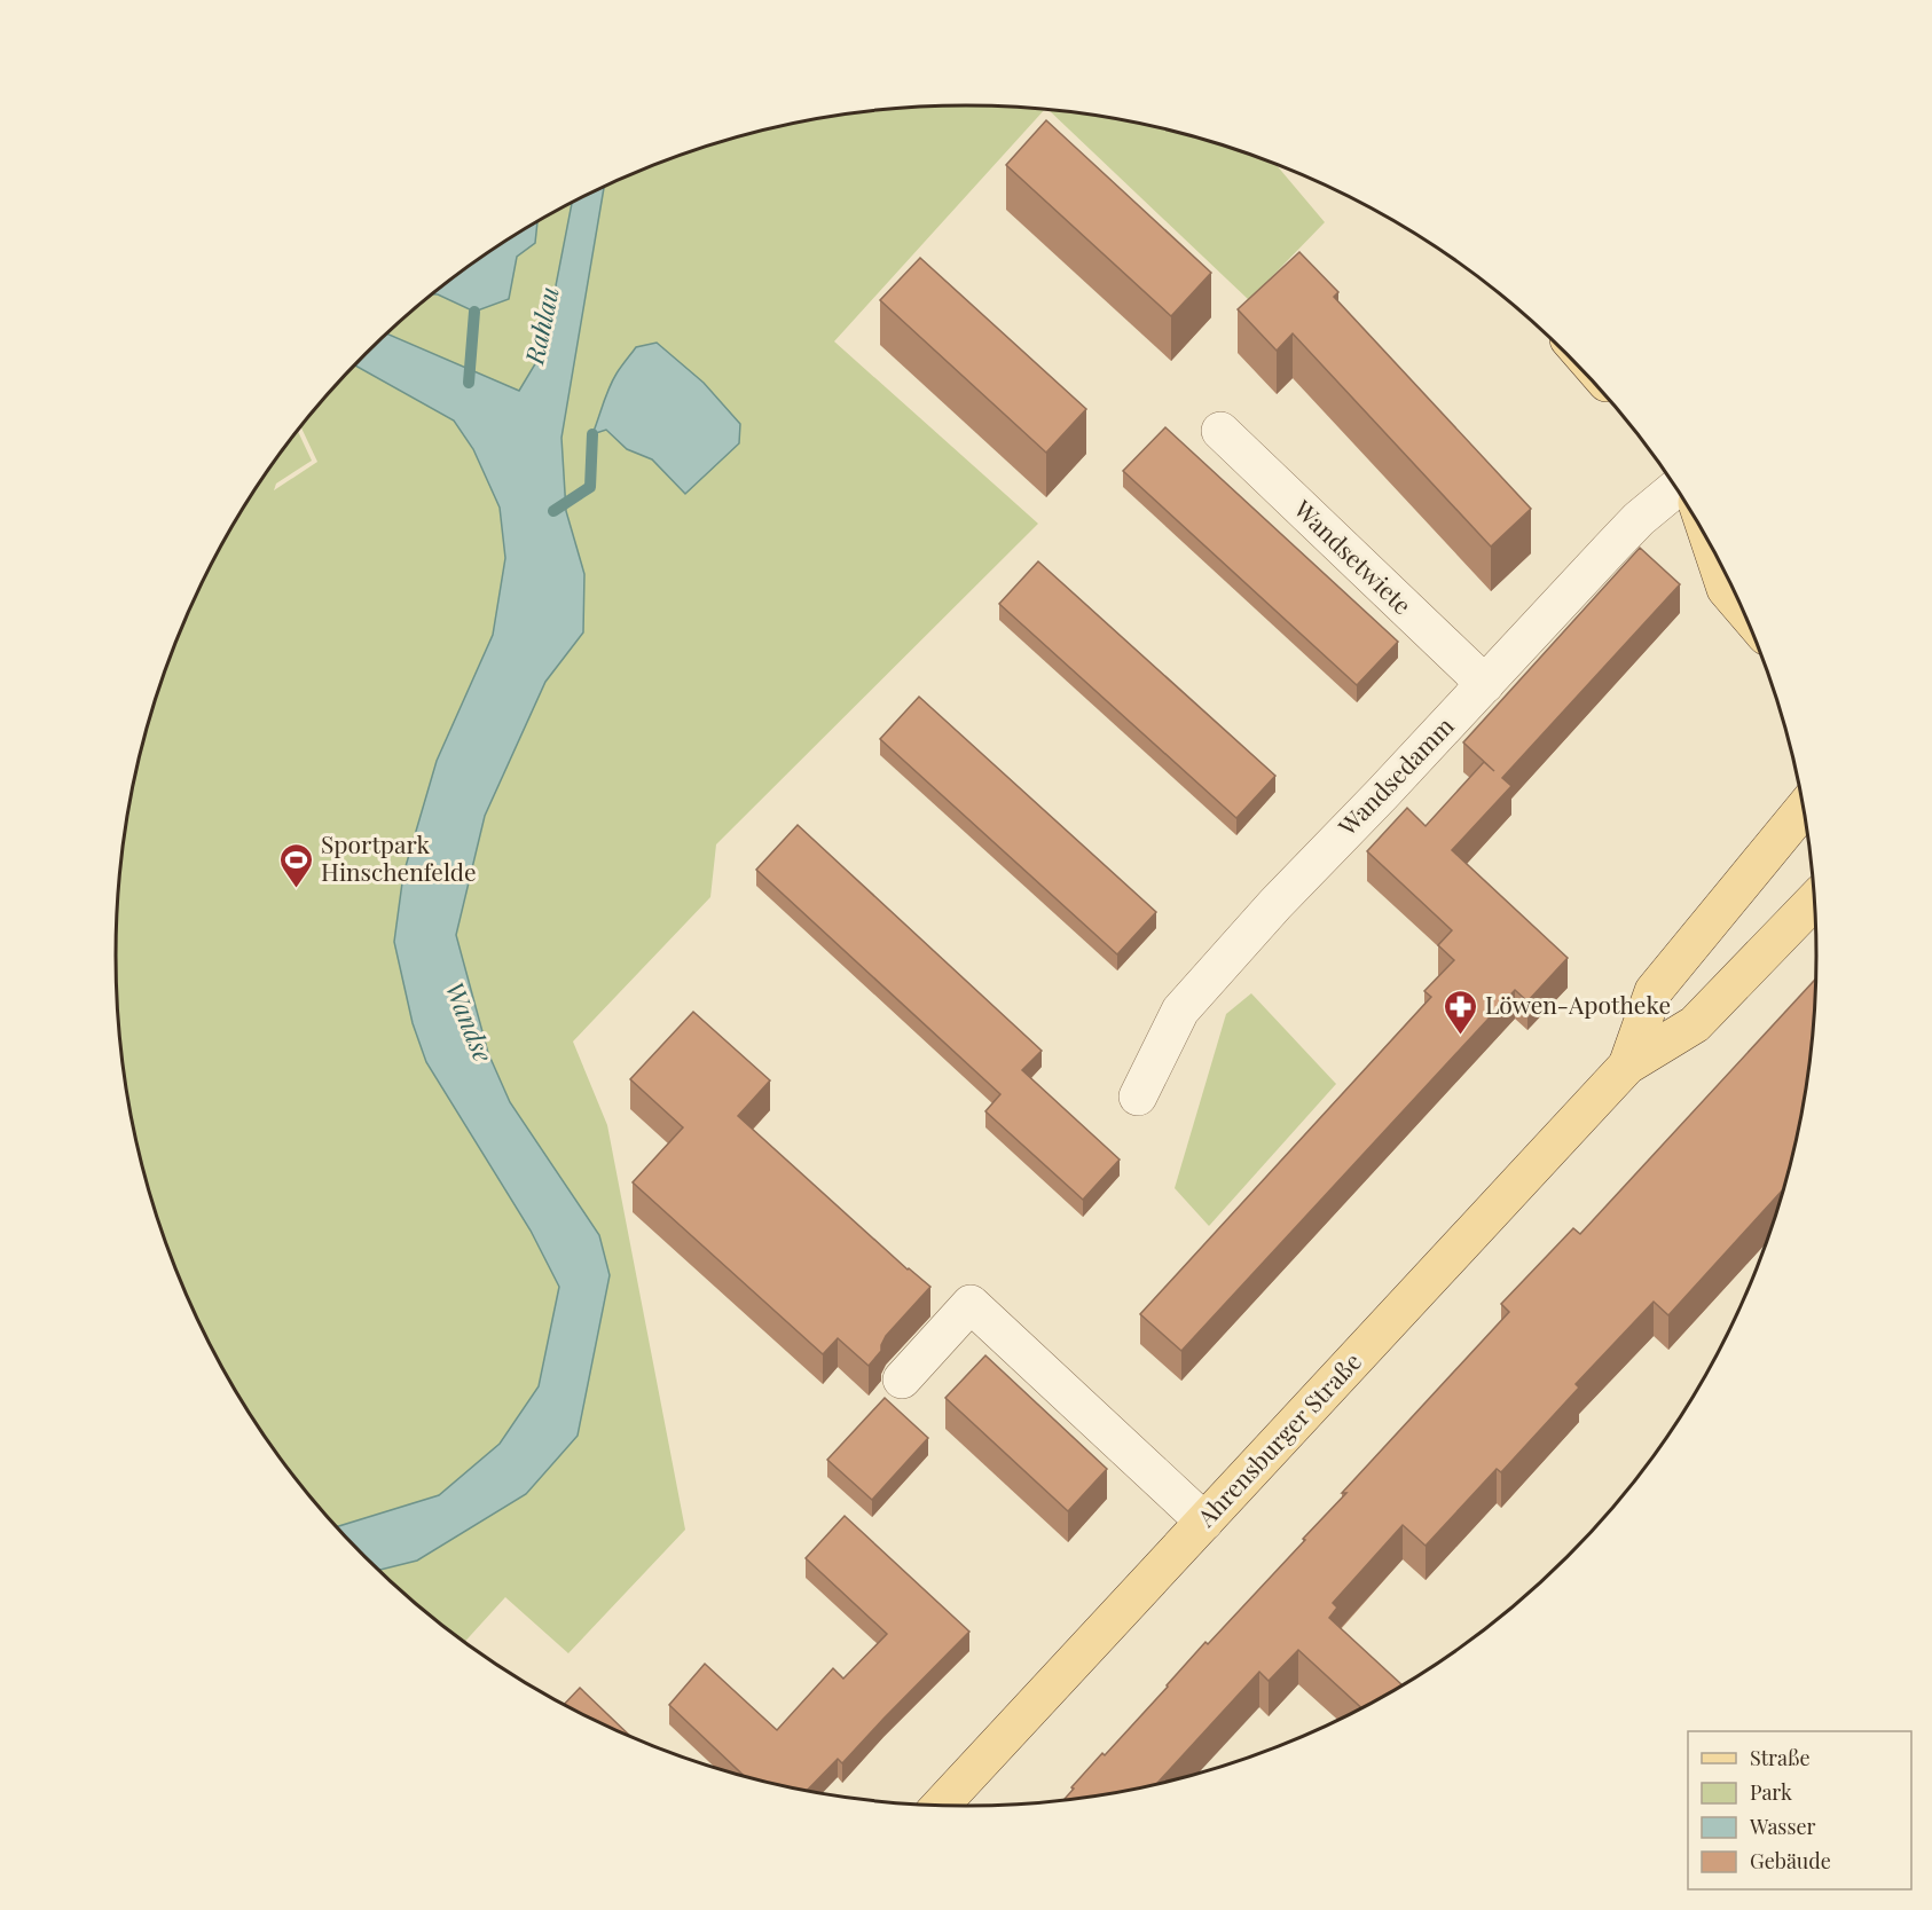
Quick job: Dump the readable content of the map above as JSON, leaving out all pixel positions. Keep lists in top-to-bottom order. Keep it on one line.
{"streets":{"main road":["Ahrensburger Straße"],"street":["Wandsetwiete","Wandsedamm"]},"crossings":[["Wandsetwiete","Wandsedamm"]],"water":["Rahlau","Wandse"],"places":{"sports":["Sportpark Hinschenfelde"],"pharmacy":["Löwen-Apotheke"]},"legend":["Straße","Park","Wasser","Gebäude"]}
